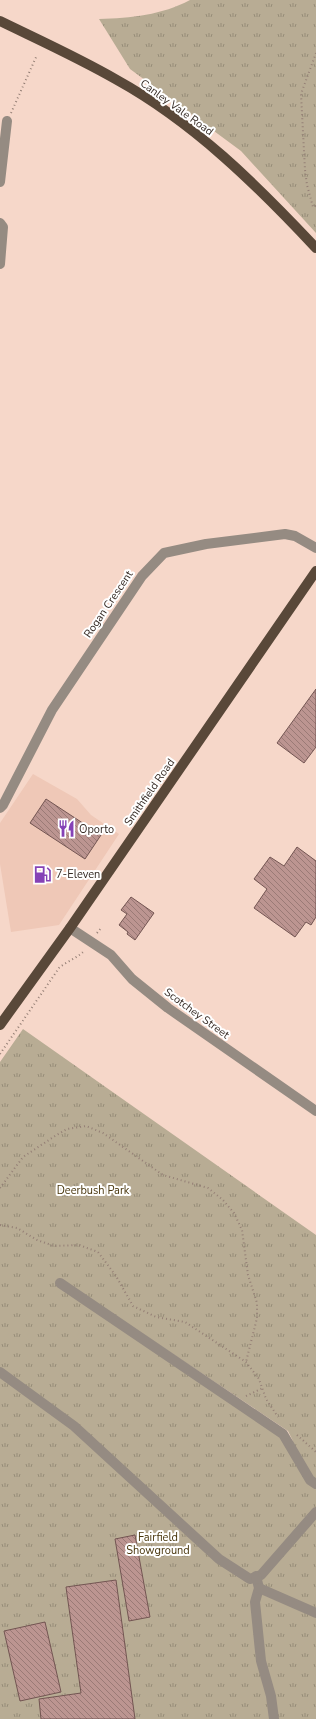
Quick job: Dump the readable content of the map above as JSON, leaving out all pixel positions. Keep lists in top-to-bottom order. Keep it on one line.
{"streets":{"main road":["Canley Vale Road","Smithfield Road"],"street":["Rogan Crescent","Scotchey Street"]},"crossings":[["Smithfield Road","Scotchey Street"]],"parks":["Deerbush Park","Fairfield Showground"],"places":{"restaurant":["Oporto"],"fuel station":["7-Eleven"]}}
